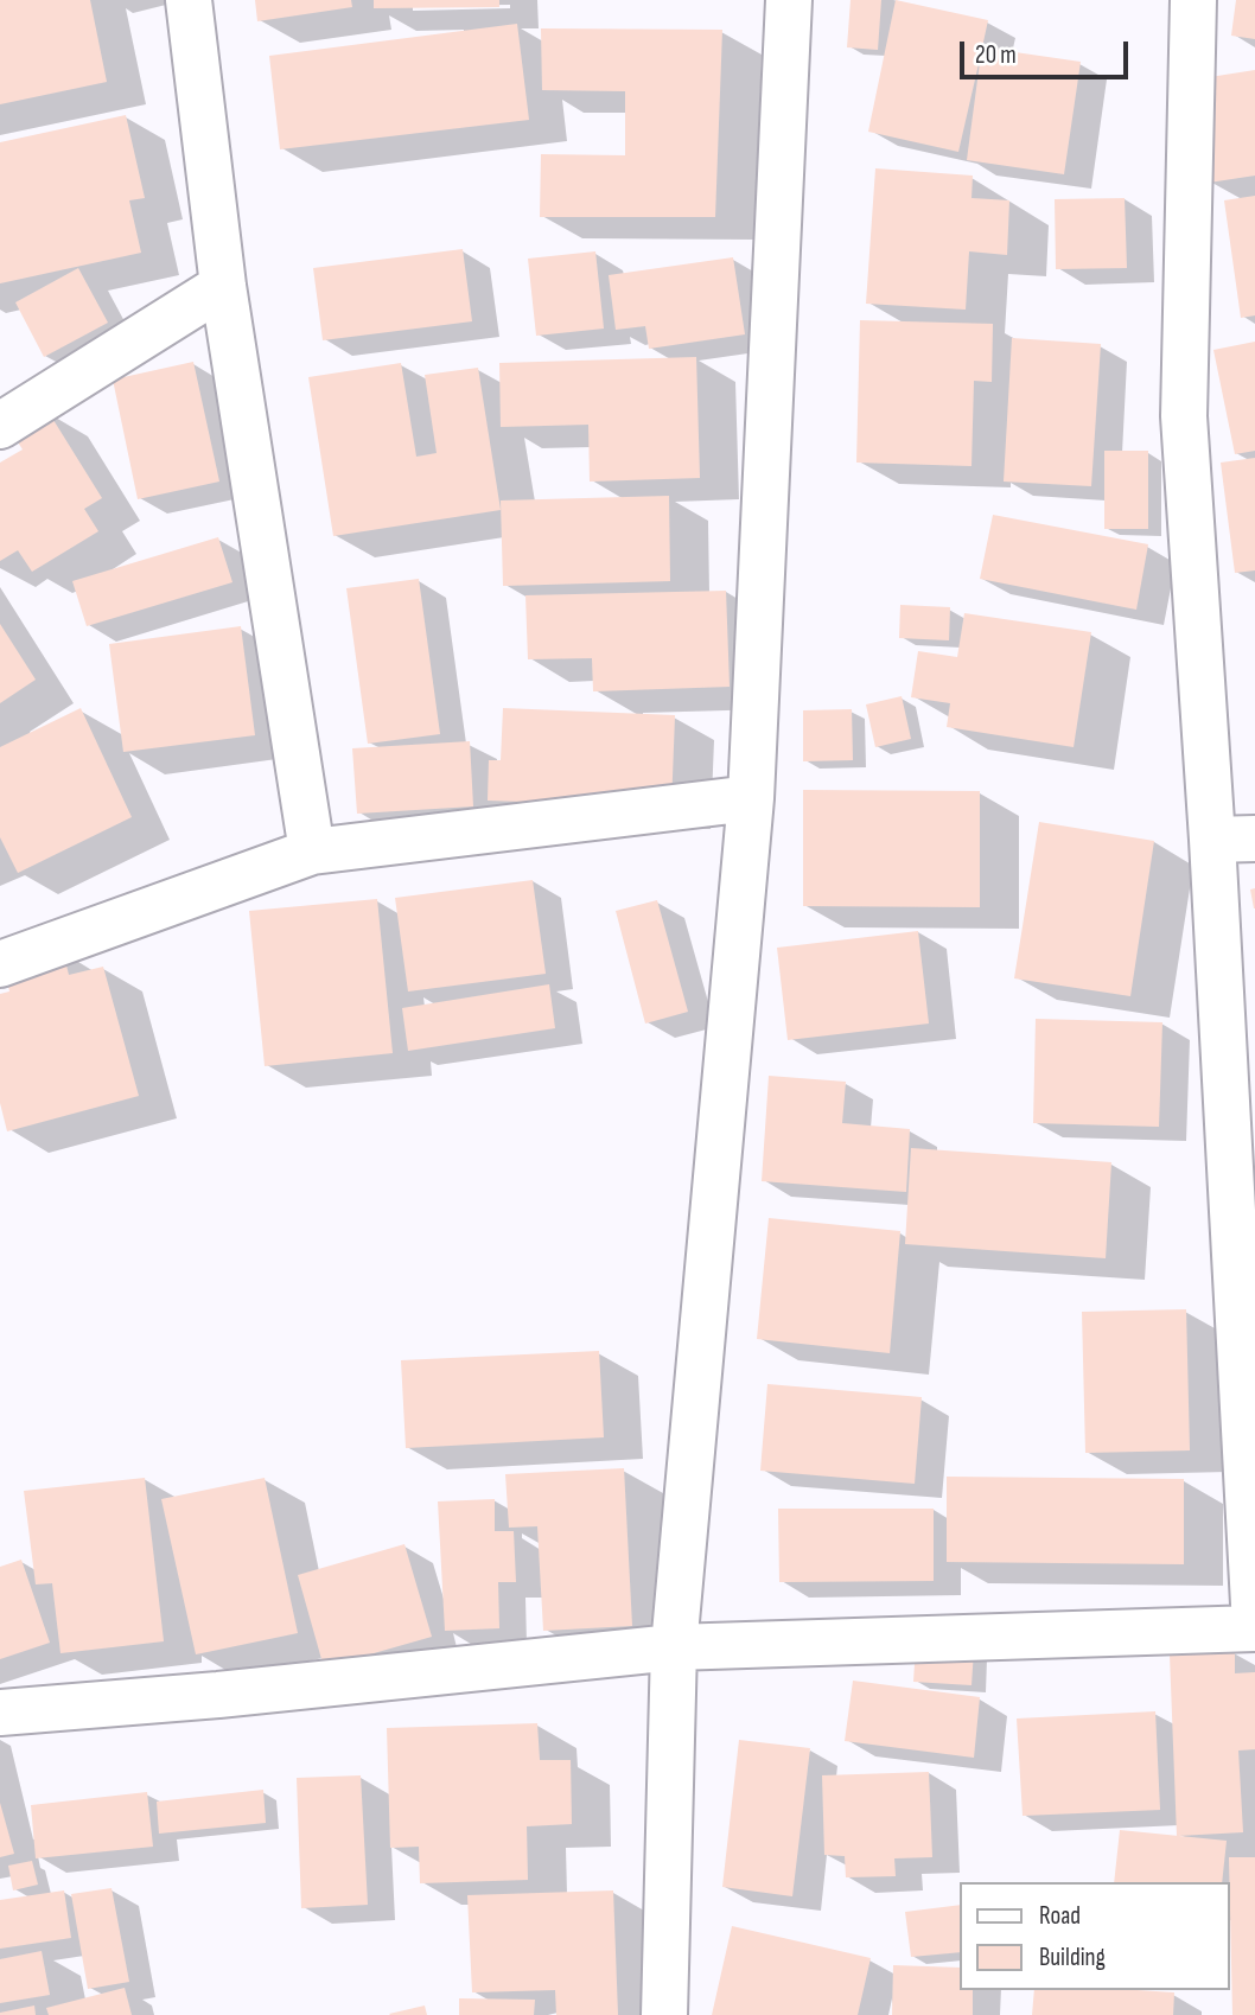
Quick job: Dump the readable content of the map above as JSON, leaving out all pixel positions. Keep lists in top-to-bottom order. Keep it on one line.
{"legend":["Road","Building"],"scale_bar":"20 m"}
